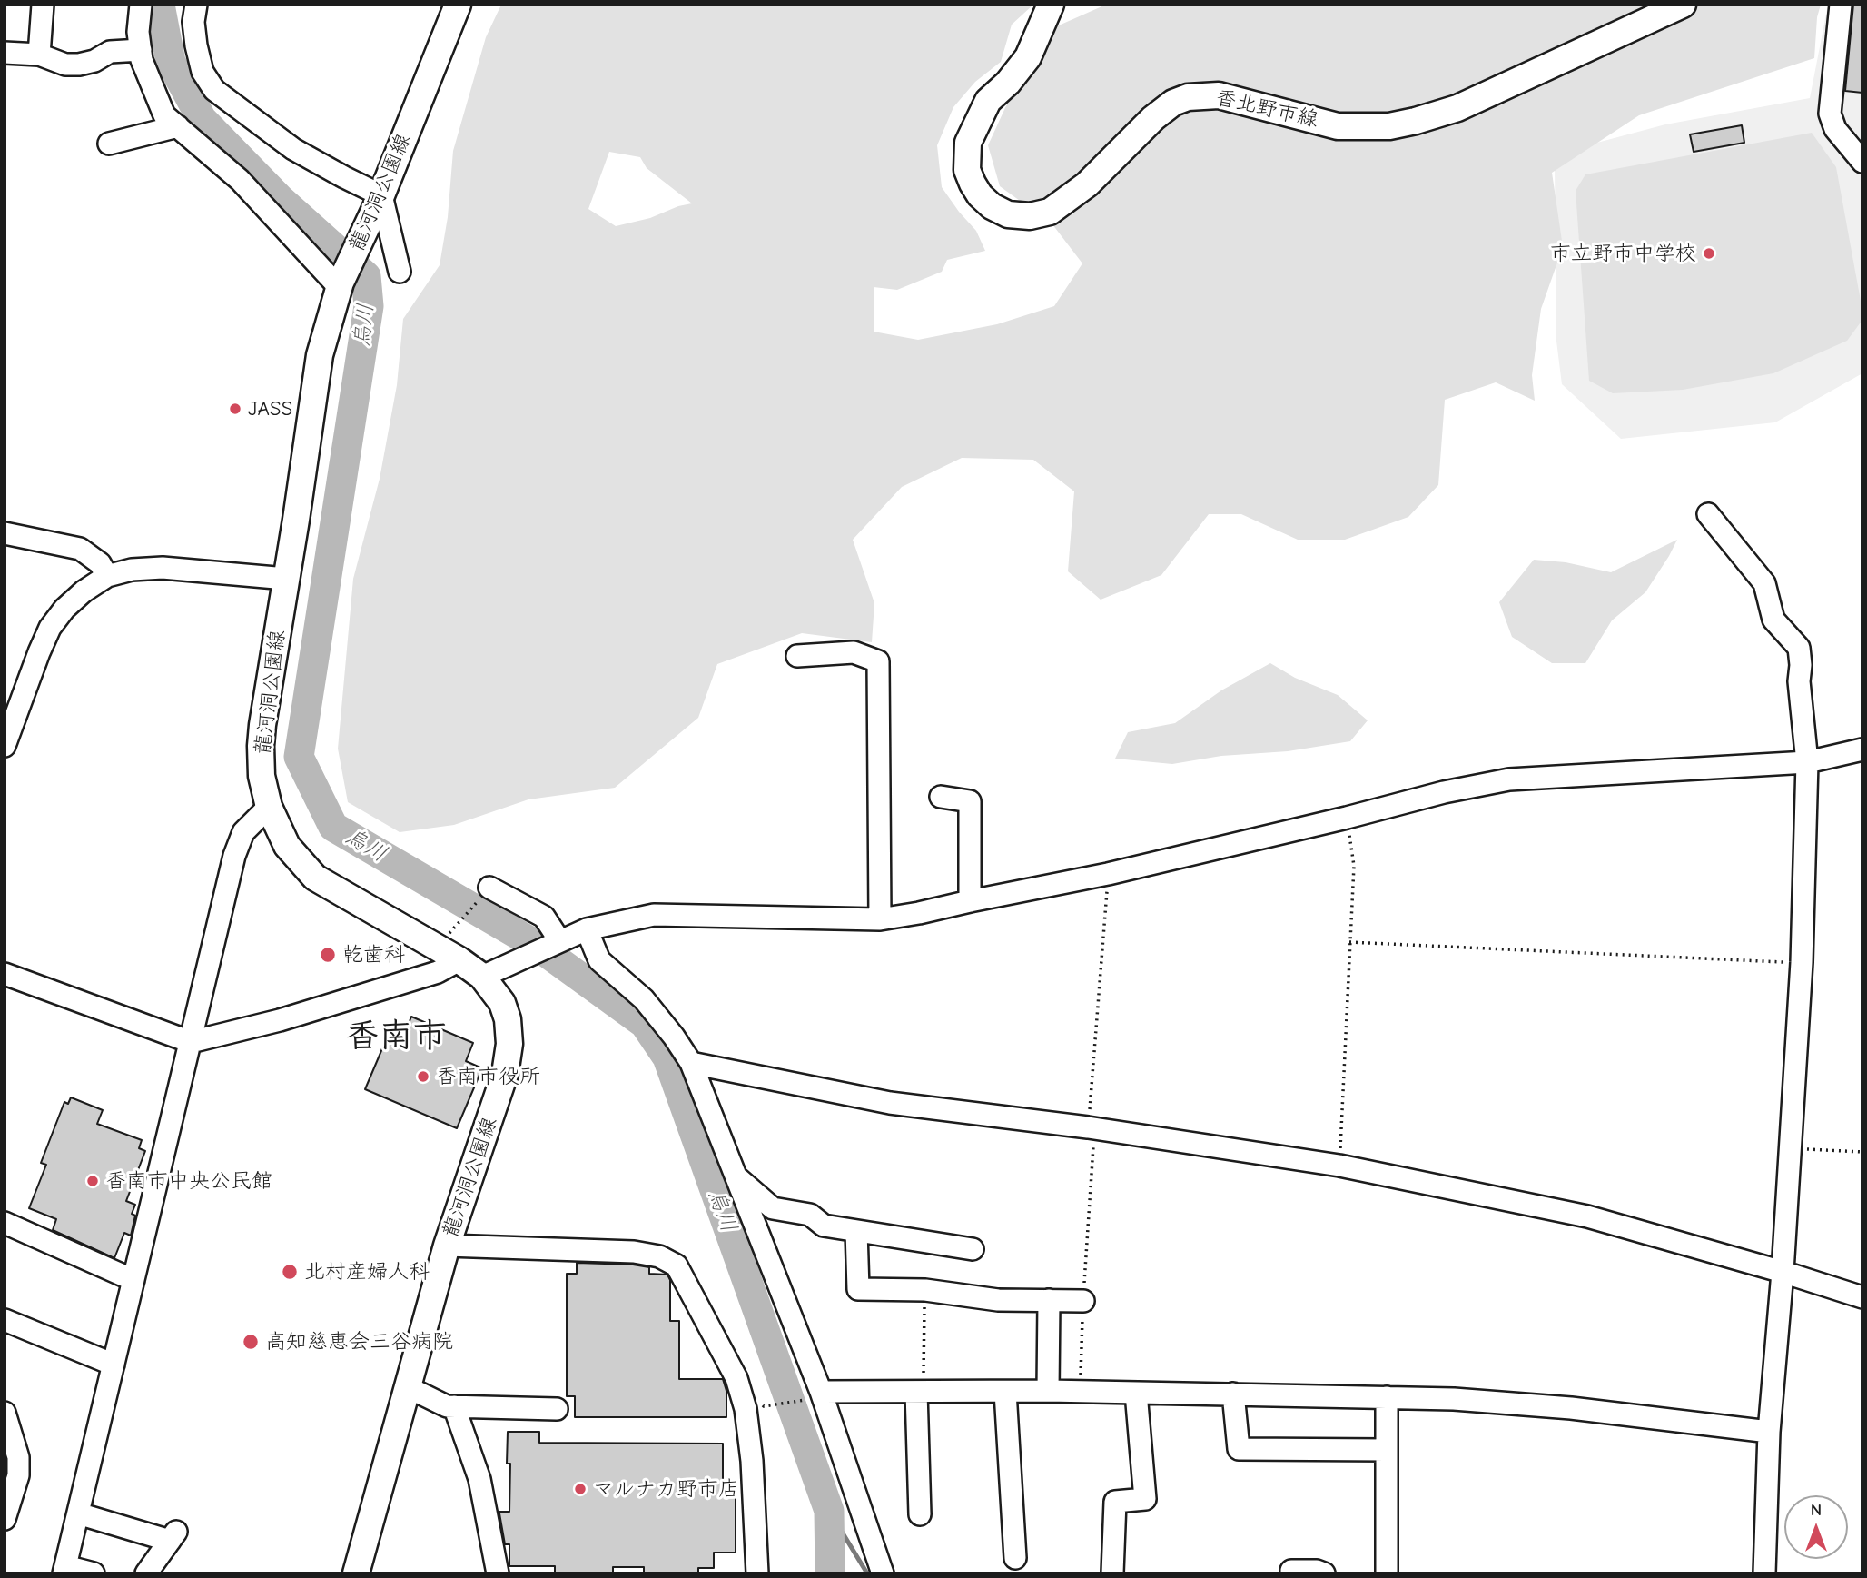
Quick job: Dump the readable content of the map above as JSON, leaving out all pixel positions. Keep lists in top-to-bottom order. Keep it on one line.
{"streets":{"main road":["香北野市線","龍河洞公園線"]},"districts":["香南市"],"water":["烏川"],"places":["市立野市中学校","JASS","乾歯科","香南市役所","香南市中央公民館","北村産婦人科","高知慈恵会三谷病院","マルナカ野市店"],"north":"top"}
